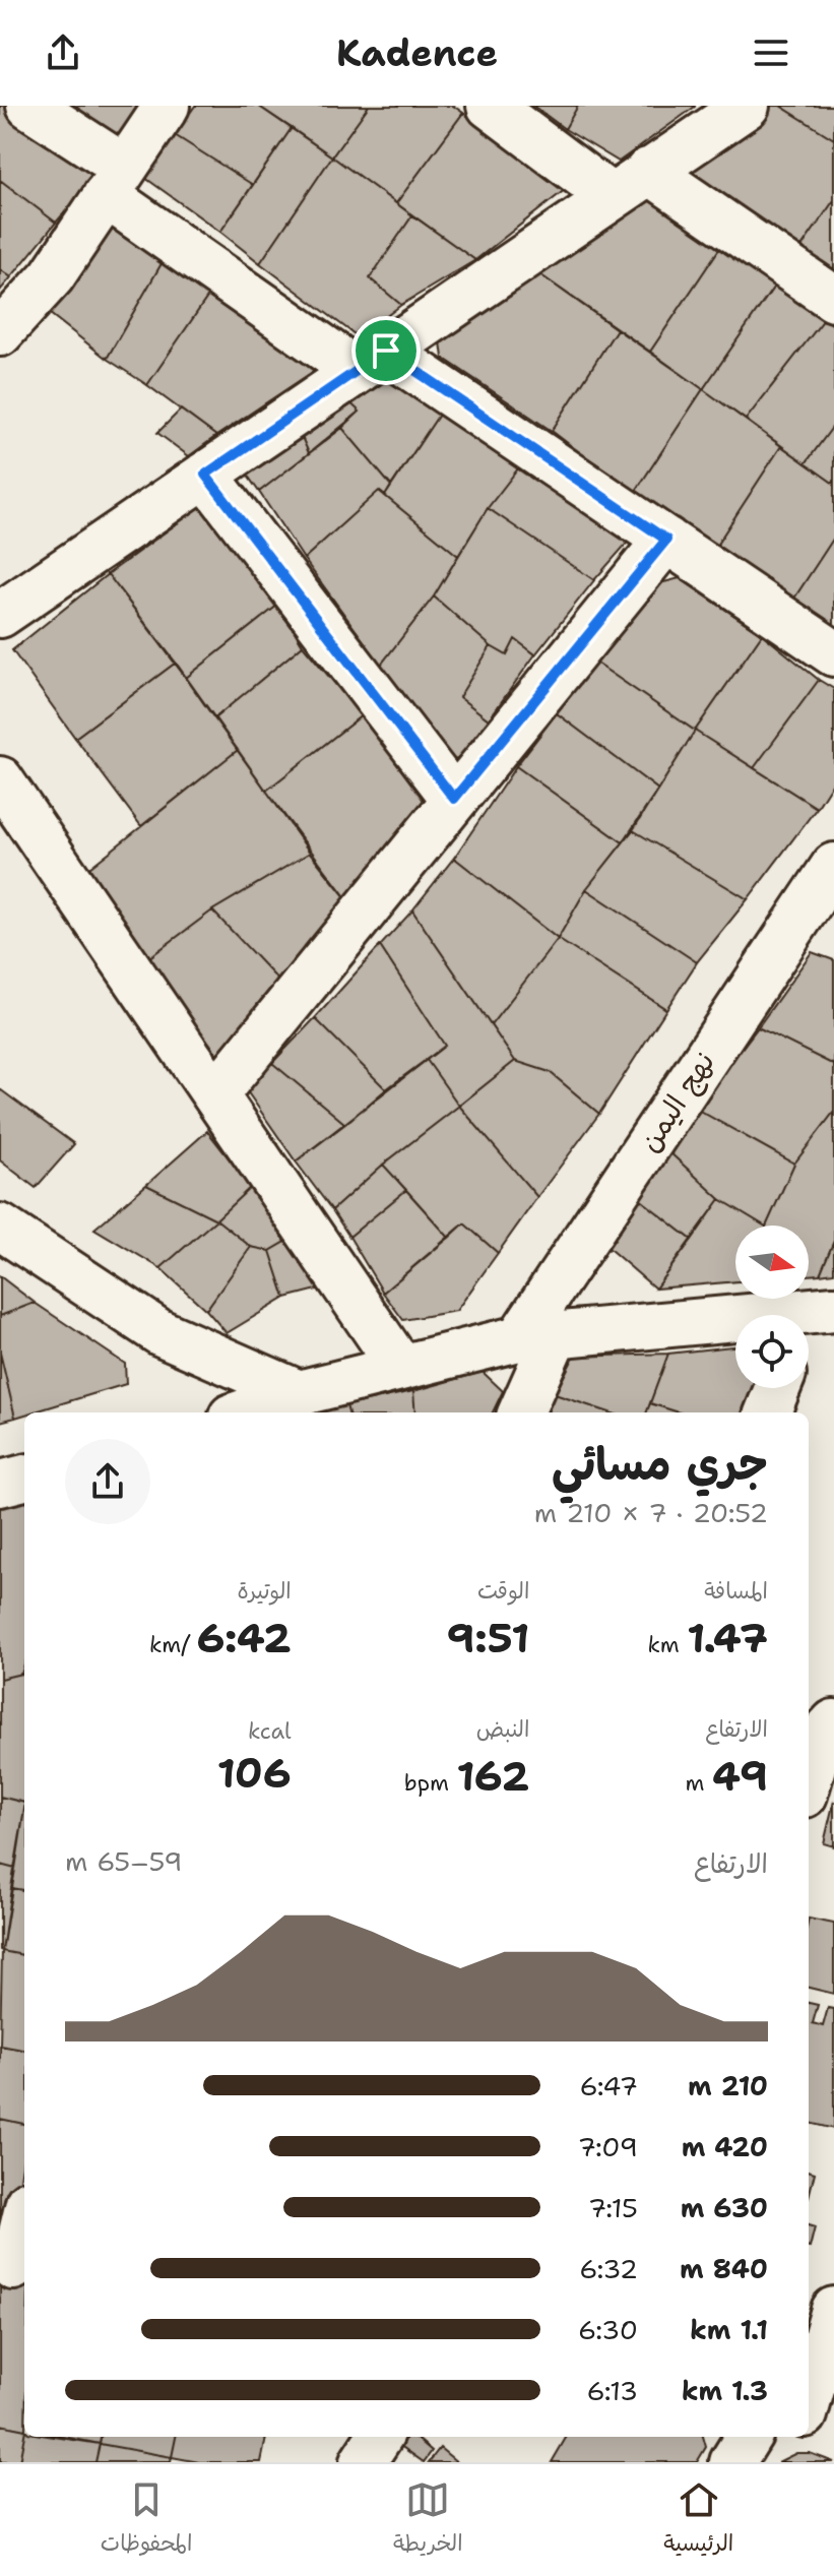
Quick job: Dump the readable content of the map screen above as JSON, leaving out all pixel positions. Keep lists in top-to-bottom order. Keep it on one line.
{"streets":{"street":["نهج اليمن"]},"north":"right","page":{"header":"Kadence","heading":["جري مسائي","20:52 · 7 × 210 m"],"stats":[["المسافة","1.47 km"],["الوقت","9:51"],["الوتيرة","6:42 /km"],["الارتفاع","49 m"],["النبض","162 bpm"],["kcal","106"]],"chart":["الارتفاع","59–65 m"],"list":[{"name":"210 m","note":"6:47"},{"name":"420 m","note":"7:09"},{"name":"630 m","note":"7:15"},{"name":"840 m","note":"6:32"},{"name":"1.1 km","note":"6:30"},{"name":"1.3 km","note":"6:13"}],"tabs":["الرئيسية","الخريطة","المحفوظات"]}}
